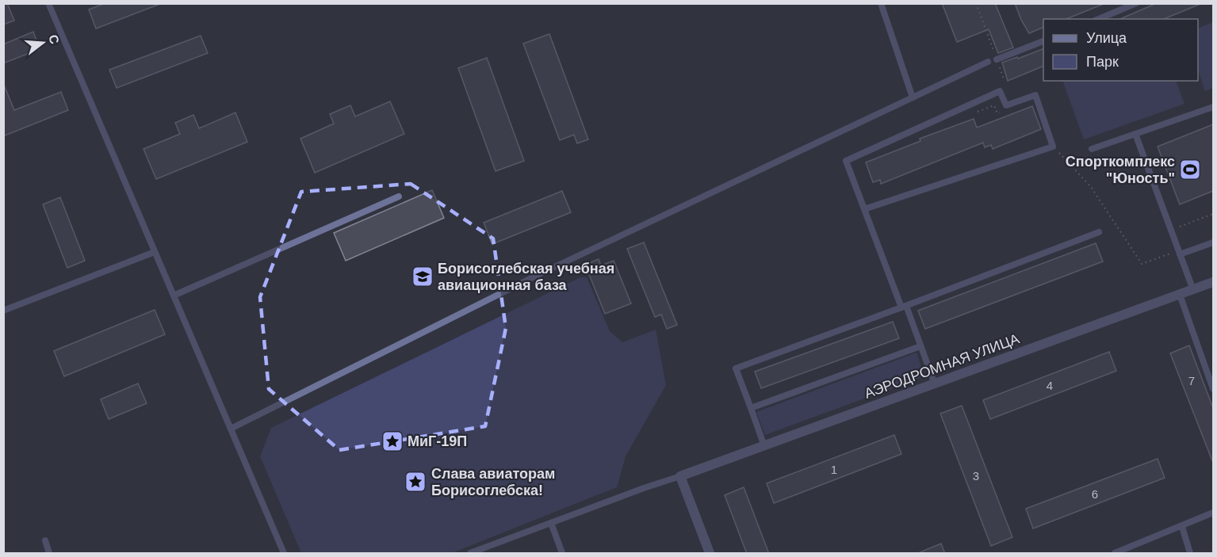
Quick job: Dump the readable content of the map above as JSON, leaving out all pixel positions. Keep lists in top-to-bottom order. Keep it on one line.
{"streets":{"street":["АЭРОДРОМНАЯ УЛИЦА"]},"places":{"sports":["Спорткомплекс \"Юность\""],"school or university":["Борисоглебская учебная авиационная база"],"place":["МиГ-19П","Слава авиаторам Борисоглебска!"]},"house_numbers":["7","4","1","3","6"],"legend":["Улица","Парк"],"north":"right"}
